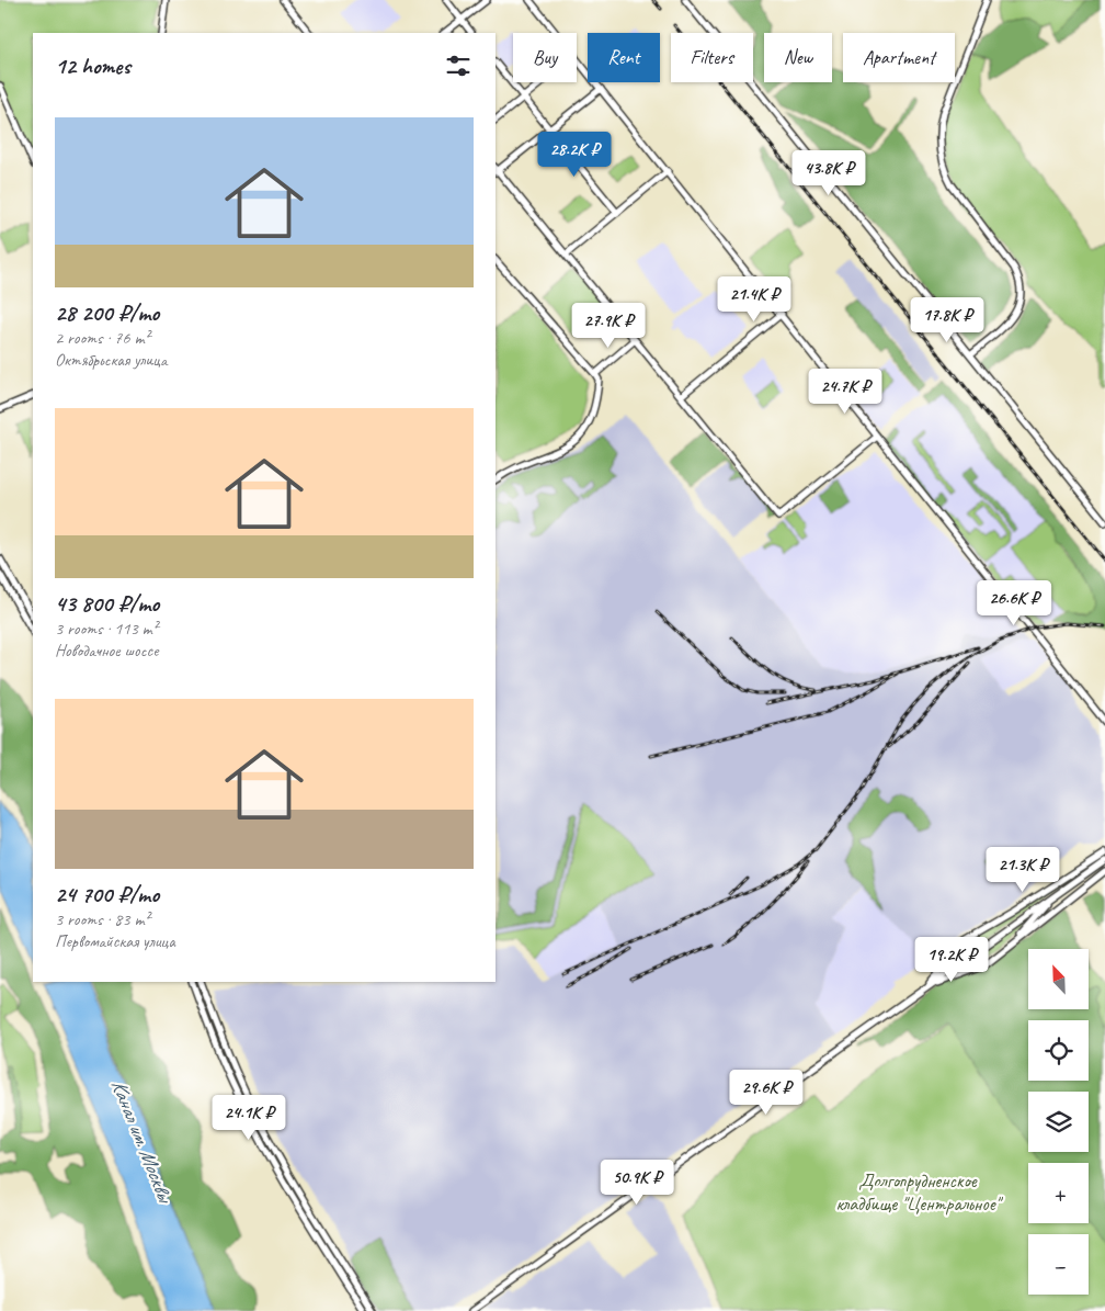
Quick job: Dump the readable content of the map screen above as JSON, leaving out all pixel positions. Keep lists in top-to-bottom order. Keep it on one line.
{"water":["Канал им. Москвы"],"parks":["Долгопрудненское кладбище \"Центральное\""],"north":"top left","page":{"chip":["Buy","Rent","Filters","New","Apartment"],"heading":"12 homes","list":[{"name":"28 200 ₽/mo","note":"2 rooms · 76 m² · Октябрьская улица"},{"name":"43 800 ₽/mo","note":"3 rooms · 113 m² · Новодачное шоссе"},{"name":"24 700 ₽/mo","note":"3 rooms · 83 m² · Первомайская улица"}],"price":["28.2K ₽","43.8K ₽","21.4K ₽","17.8K ₽","27.9K ₽","24.7K ₽","26.6K ₽","21.3K ₽","19.2K ₽","29.6K ₽","24.1K ₽","50.9K ₽"],"map_buttons":["+","−"]}}
